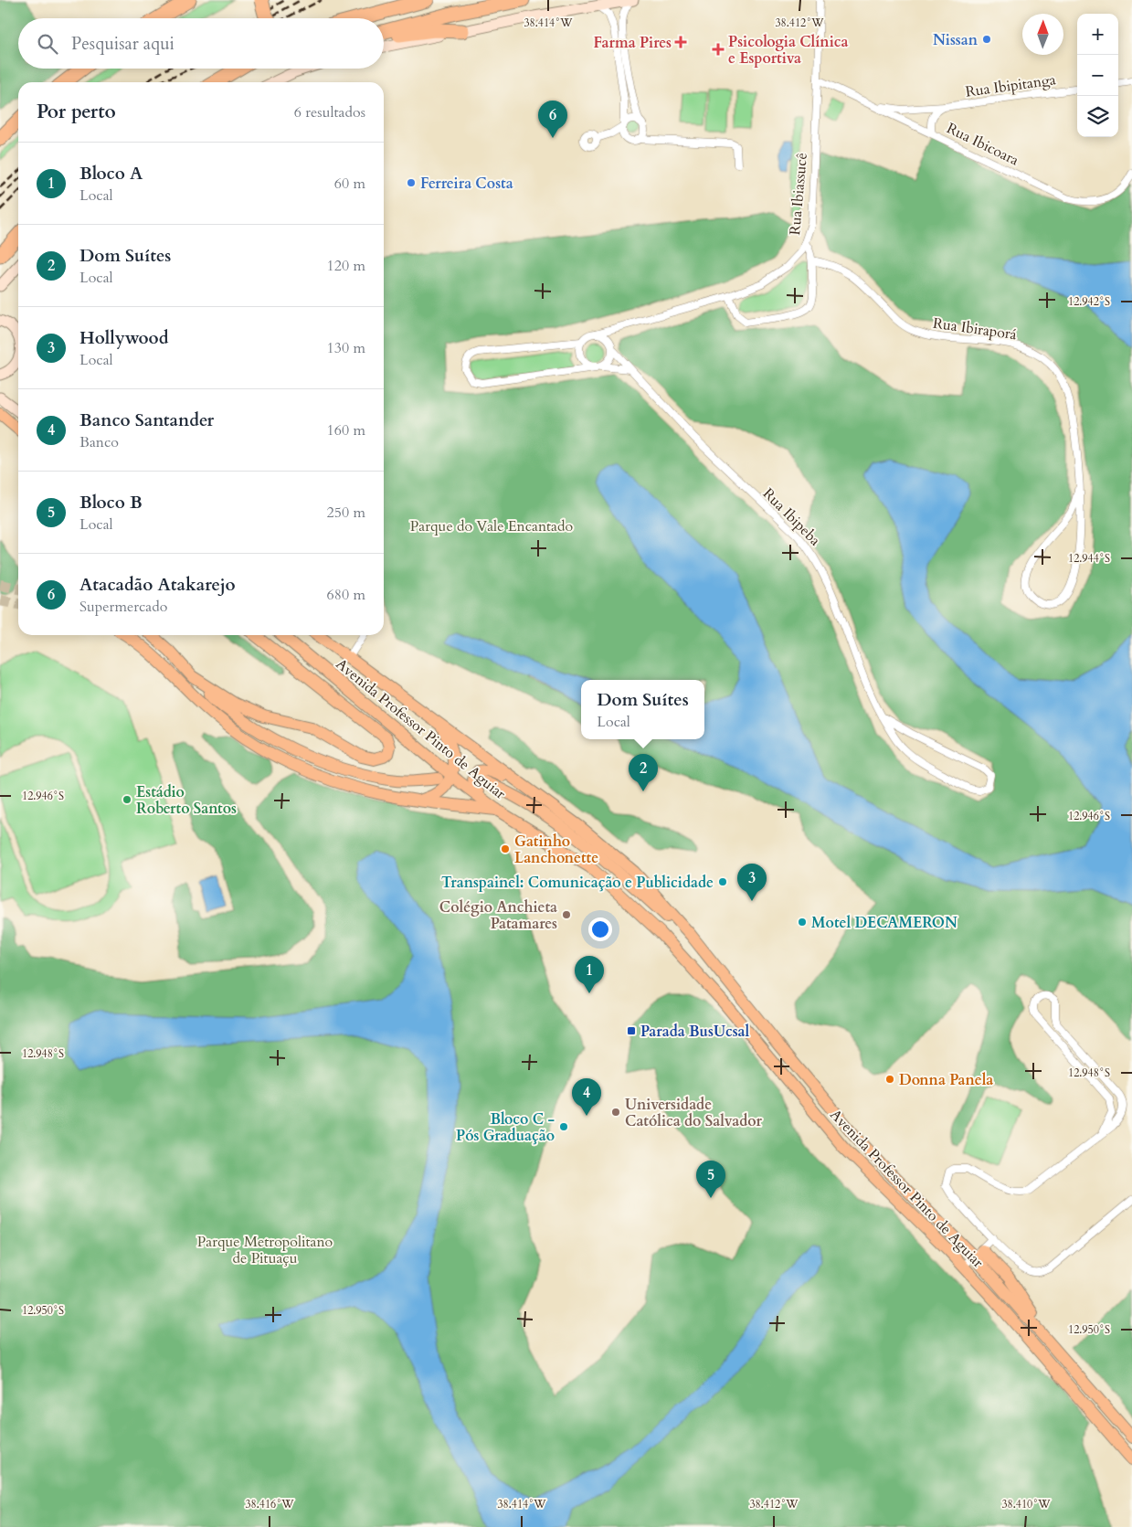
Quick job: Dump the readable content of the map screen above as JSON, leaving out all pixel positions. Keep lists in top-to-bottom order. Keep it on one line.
{"streets":{"main road":["Avenida Professor Pinto de Aguiar"],"street":["Rua Ibipitanga","Rua Ibicoara","Rua Ibiassucê","Rua Ibiraporá","Rua Ibipeba"]},"crossings":[["Rua Ibipitanga","Rua Ibicoara"],["Rua Ibicoara","Rua Ibiassucê"],["Rua Ibiassucê","Rua Ibipeba"]],"parks":["Parque do Vale Encantado","Parque Metropolitano de Pituaçu"],"places":{"other":["Nissan","Ferreira Costa","Estádio Roberto Santos","Gatinho Lanchonette","Transpainel: Comunicação e Publicidade","Colégio Anchieta Patamares","Motel DECAMERON","Donna Panela","Universidade Católica do Salvador","Bloco C - Pós Graduação"],"health":["Farma Pires","Psicologia Clínica e Esportiva"],"transit":["Parada BusUcsal"]},"north":"top","page":{"map_buttons":["+","−"],"search":"Pesquisar aqui","heading":["Por perto","6 resultados"],"pins":["6","2","3","1","4","5"],"list":[{"mark":"1","name":"Bloco A","note":"Local","value":"60 m"},{"mark":"2","name":"Dom Suítes","note":"Local","value":"120 m"},{"mark":"3","name":"Hollywood","note":"Local","value":"130 m"},{"mark":"4","name":"Banco Santander","note":"Banco","value":"160 m"},{"mark":"5","name":"Bloco B","note":"Local","value":"250 m"},{"mark":"6","name":"Atacadão Atakarejo","note":"Supermercado","value":"680 m"}],"popup":["Dom Suítes","Local"]},"coordinates":["38.414°W","38.412°W","12.942°S","12.944°S","12.946°S","12.948°S","12.950°S","38.416°W","38.410°W"]}
